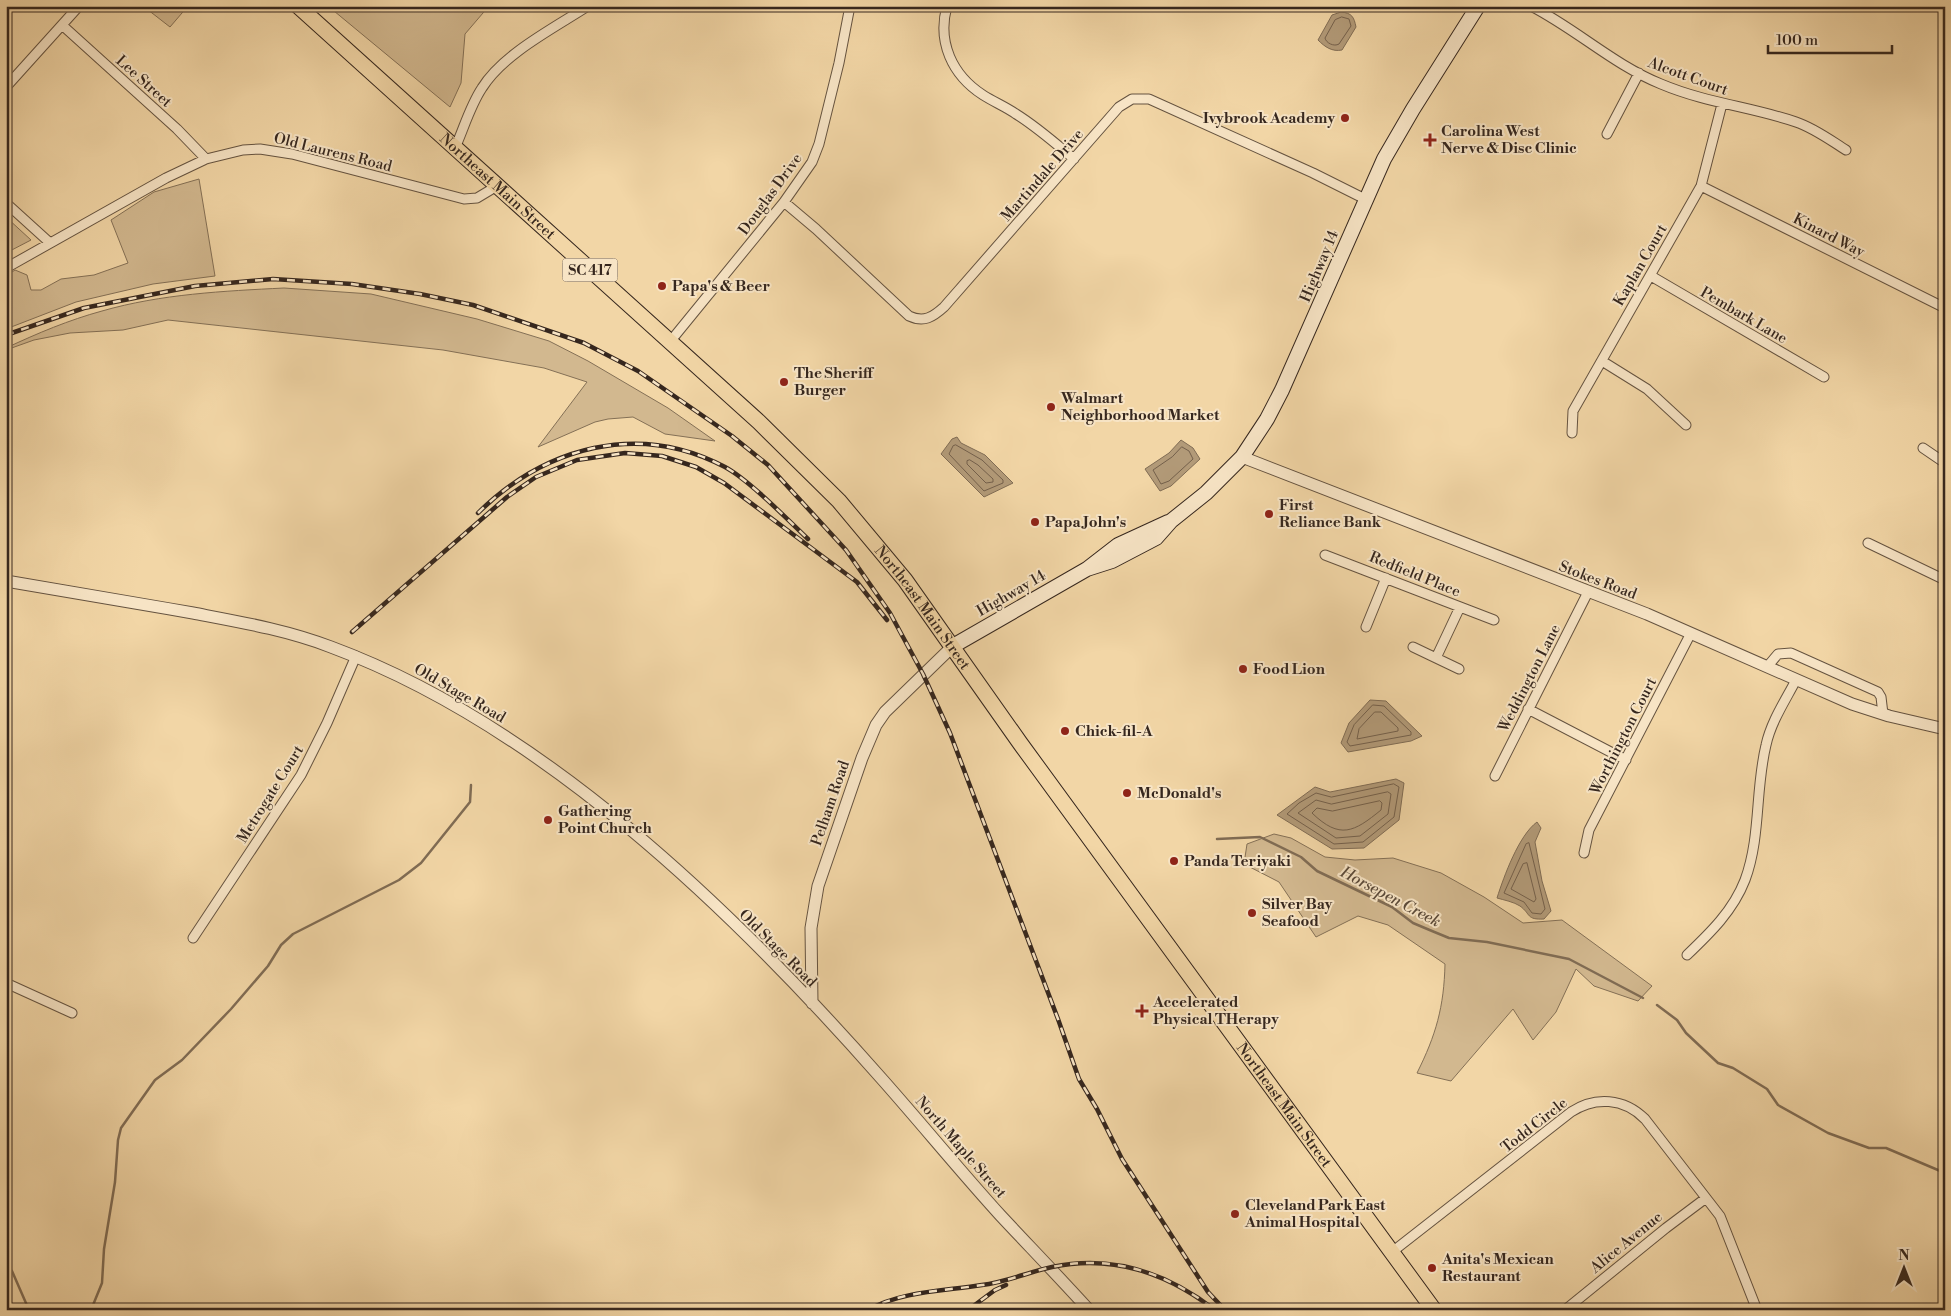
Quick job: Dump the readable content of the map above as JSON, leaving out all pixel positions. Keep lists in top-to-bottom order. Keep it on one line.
{"streets":{"main road":["Northeast Main Street","Highway 14","SC 417"],"street":["Alcott Court","Lee Street","Old Laurens Road","Martindale Drive","Douglas Drive","Kinard Way","Kaplan Court","Pembark Lane","Redfield Place","Stokes Road","Weddington Lane","Old Stage Road","Worthington Court","Metrogate Court","Pelham Road","Todd Circle","North Maple Street","Alice Avenue"]},"crossings":[["Alcott Court","Kaplan Court"],["Lee Street","Old Laurens Road"],["Old Laurens Road","Northeast Main Street"],["Martindale Drive","Douglas Drive"],["Martindale Drive","Highway 14"],["Northeast Main Street","Douglas Drive"],["Northeast Main Street","Highway 14"],["Northeast Main Street","Pelham Road"],["Northeast Main Street","Todd Circle"],["Kinard Way","Kaplan Court"],["Kaplan Court","Pembark Lane"],["Highway 14","Stokes Road"],["Highway 14","Pelham Road"],["Stokes Road","Weddington Lane"],["Stokes Road","Worthington Court"],["Old Stage Road","Metrogate Court"],["Old Stage Road","Pelham Road"],["Old Stage Road","North Maple Street"],["Pelham Road","North Maple Street"],["Todd Circle","Alice Avenue"]],"water":["Horsepen Creek"],"places":{"other":["Ivybrook Academy","Papa's & Beer","The Sheriff Burger","Walmart Neighborhood Market","First Reliance Bank","Papa John's","Food Lion","Chick-fil-A","McDonald's","Gathering Point Church","Panda Teriyaki","Silver Bay Seafood","Cleveland Park East Animal Hospital","Anita's Mexican Restaurant"],"health":["Carolina West Nerve & Disc Clinic","Accelerated Physical THerapy"]},"scale_bar":"100 m","north":"top"}
